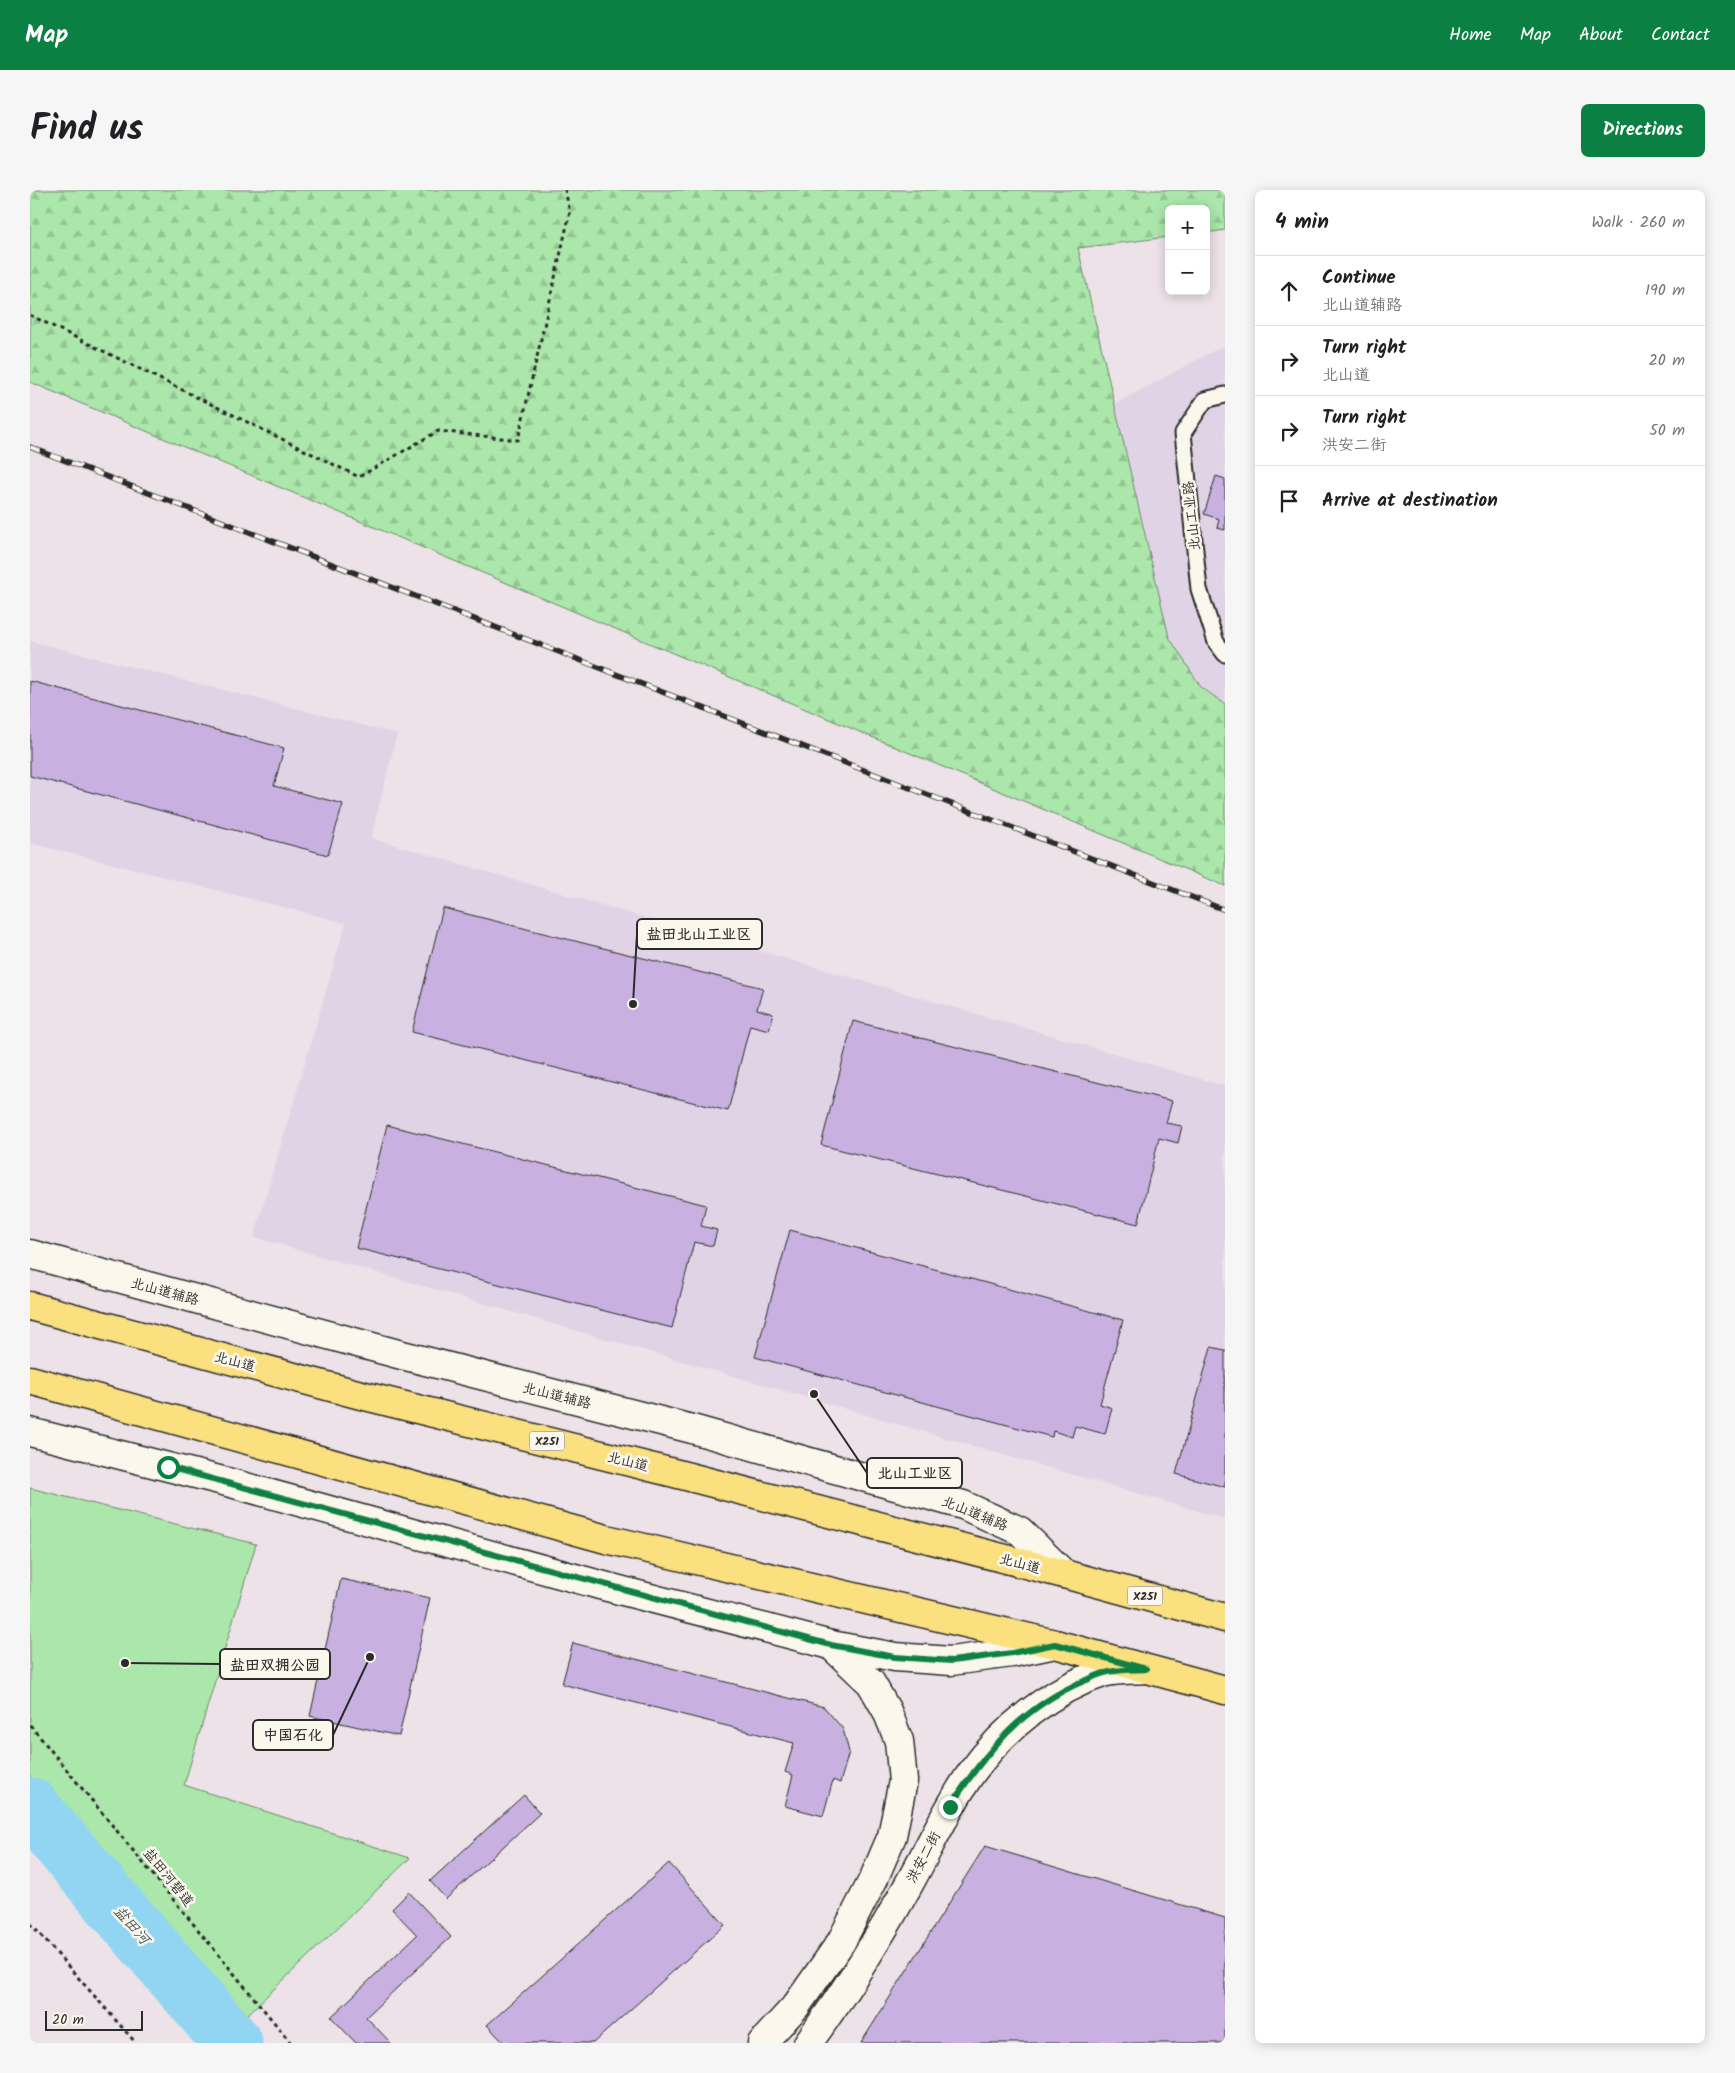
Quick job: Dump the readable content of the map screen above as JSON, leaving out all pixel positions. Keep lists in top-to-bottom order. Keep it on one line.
{"streets":{"main road":["北山道","X251"],"street":["北山道辅路","洪安二街"],"lane":["北山工业路"],"path":["盐田河碧道"]},"crossings":[["北山道辅路","北山道"]],"water":["盐田河"],"places":["盐田北山工业区","北山工业区","中国石化","盐田双拥公园"],"scale_bar":"20 m","page":{"header":"Map","nav":["Home","Map","About","Contact"],"title":"Find us","buttons":"Directions","heading":["4 min","Walk · 260 m"],"map_buttons":["+","−"],"list":[["Continue","北山道辅路","190 m"],["Turn right","北山道","20 m"],["Turn right","洪安二街","50 m"],"Arrive at destination"],"scale":"20 m"}}
